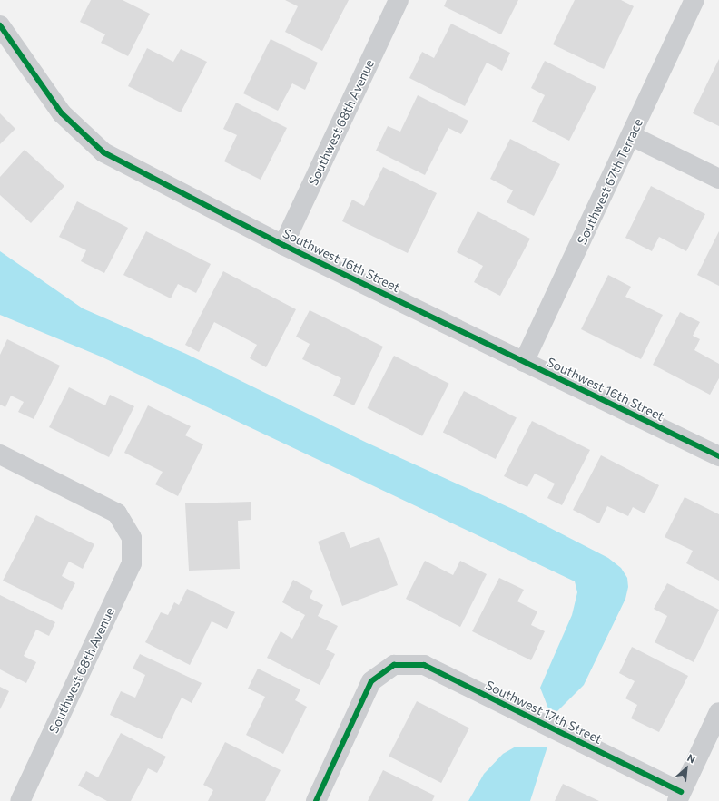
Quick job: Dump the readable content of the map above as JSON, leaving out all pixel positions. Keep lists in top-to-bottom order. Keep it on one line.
{"streets":{"street":["Southwest 68th Avenue","Southwest 67th Terrace","Southwest 16th Street","Southwest 17th Street"]},"crossings":[["Southwest 68th Avenue","Southwest 16th Street"],["Southwest 67th Terrace","Southwest 16th Street"]],"north":"top right"}
